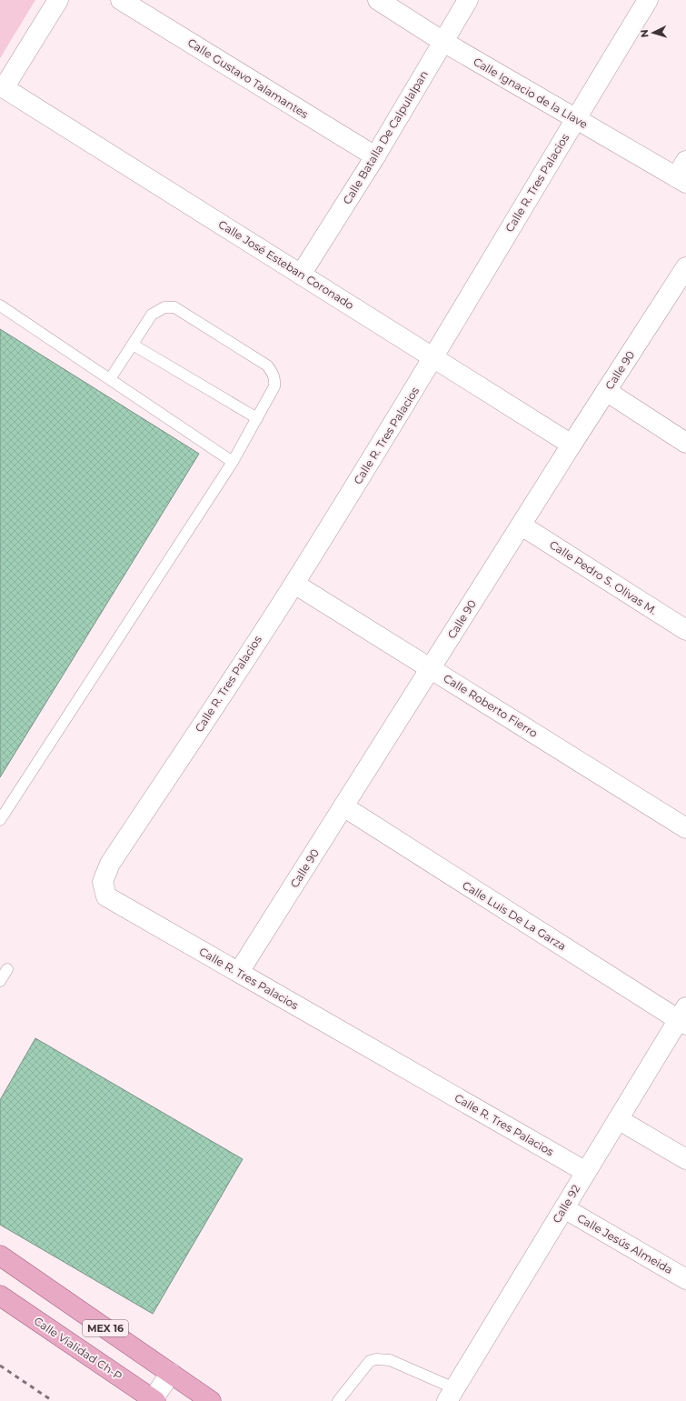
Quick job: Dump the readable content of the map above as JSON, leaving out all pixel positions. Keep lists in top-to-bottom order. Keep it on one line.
{"streets":{"main road":["MEX 16","Calle Vialidad Ch-P"],"street":["Calle Gustavo Talamantes","Calle Ignacio de la Llave","Calle Batalla De Calpulalpan","Calle R. Tres Palacios","Calle José Esteban Coronado","Calle 90","Calle Pedro S. Olivas M.","Calle Roberto Fierro","Calle Luis De La Garza","Calle 92","Calle Jesús Almeida"]},"crossings":[["Calle Gustavo Talamantes","Calle Batalla De Calpulalpan"],["Calle Ignacio de la Llave","Calle Batalla De Calpulalpan"],["Calle Ignacio de la Llave","Calle R. Tres Palacios"],["Calle Batalla De Calpulalpan","Calle José Esteban Coronado"],["Calle R. Tres Palacios","Calle José Esteban Coronado"],["Calle R. Tres Palacios","Calle 90"],["Calle R. Tres Palacios","Calle Roberto Fierro"],["Calle R. Tres Palacios","Calle 92"],["Calle José Esteban Coronado","Calle 90"],["Calle 90","Calle Pedro S. Olivas M."],["Calle 90","Calle Roberto Fierro"],["Calle 90","Calle Luis De La Garza"],["Calle Luis De La Garza","Calle 92"],["Calle 92","Calle Jesús Almeida"]],"north":"left"}
